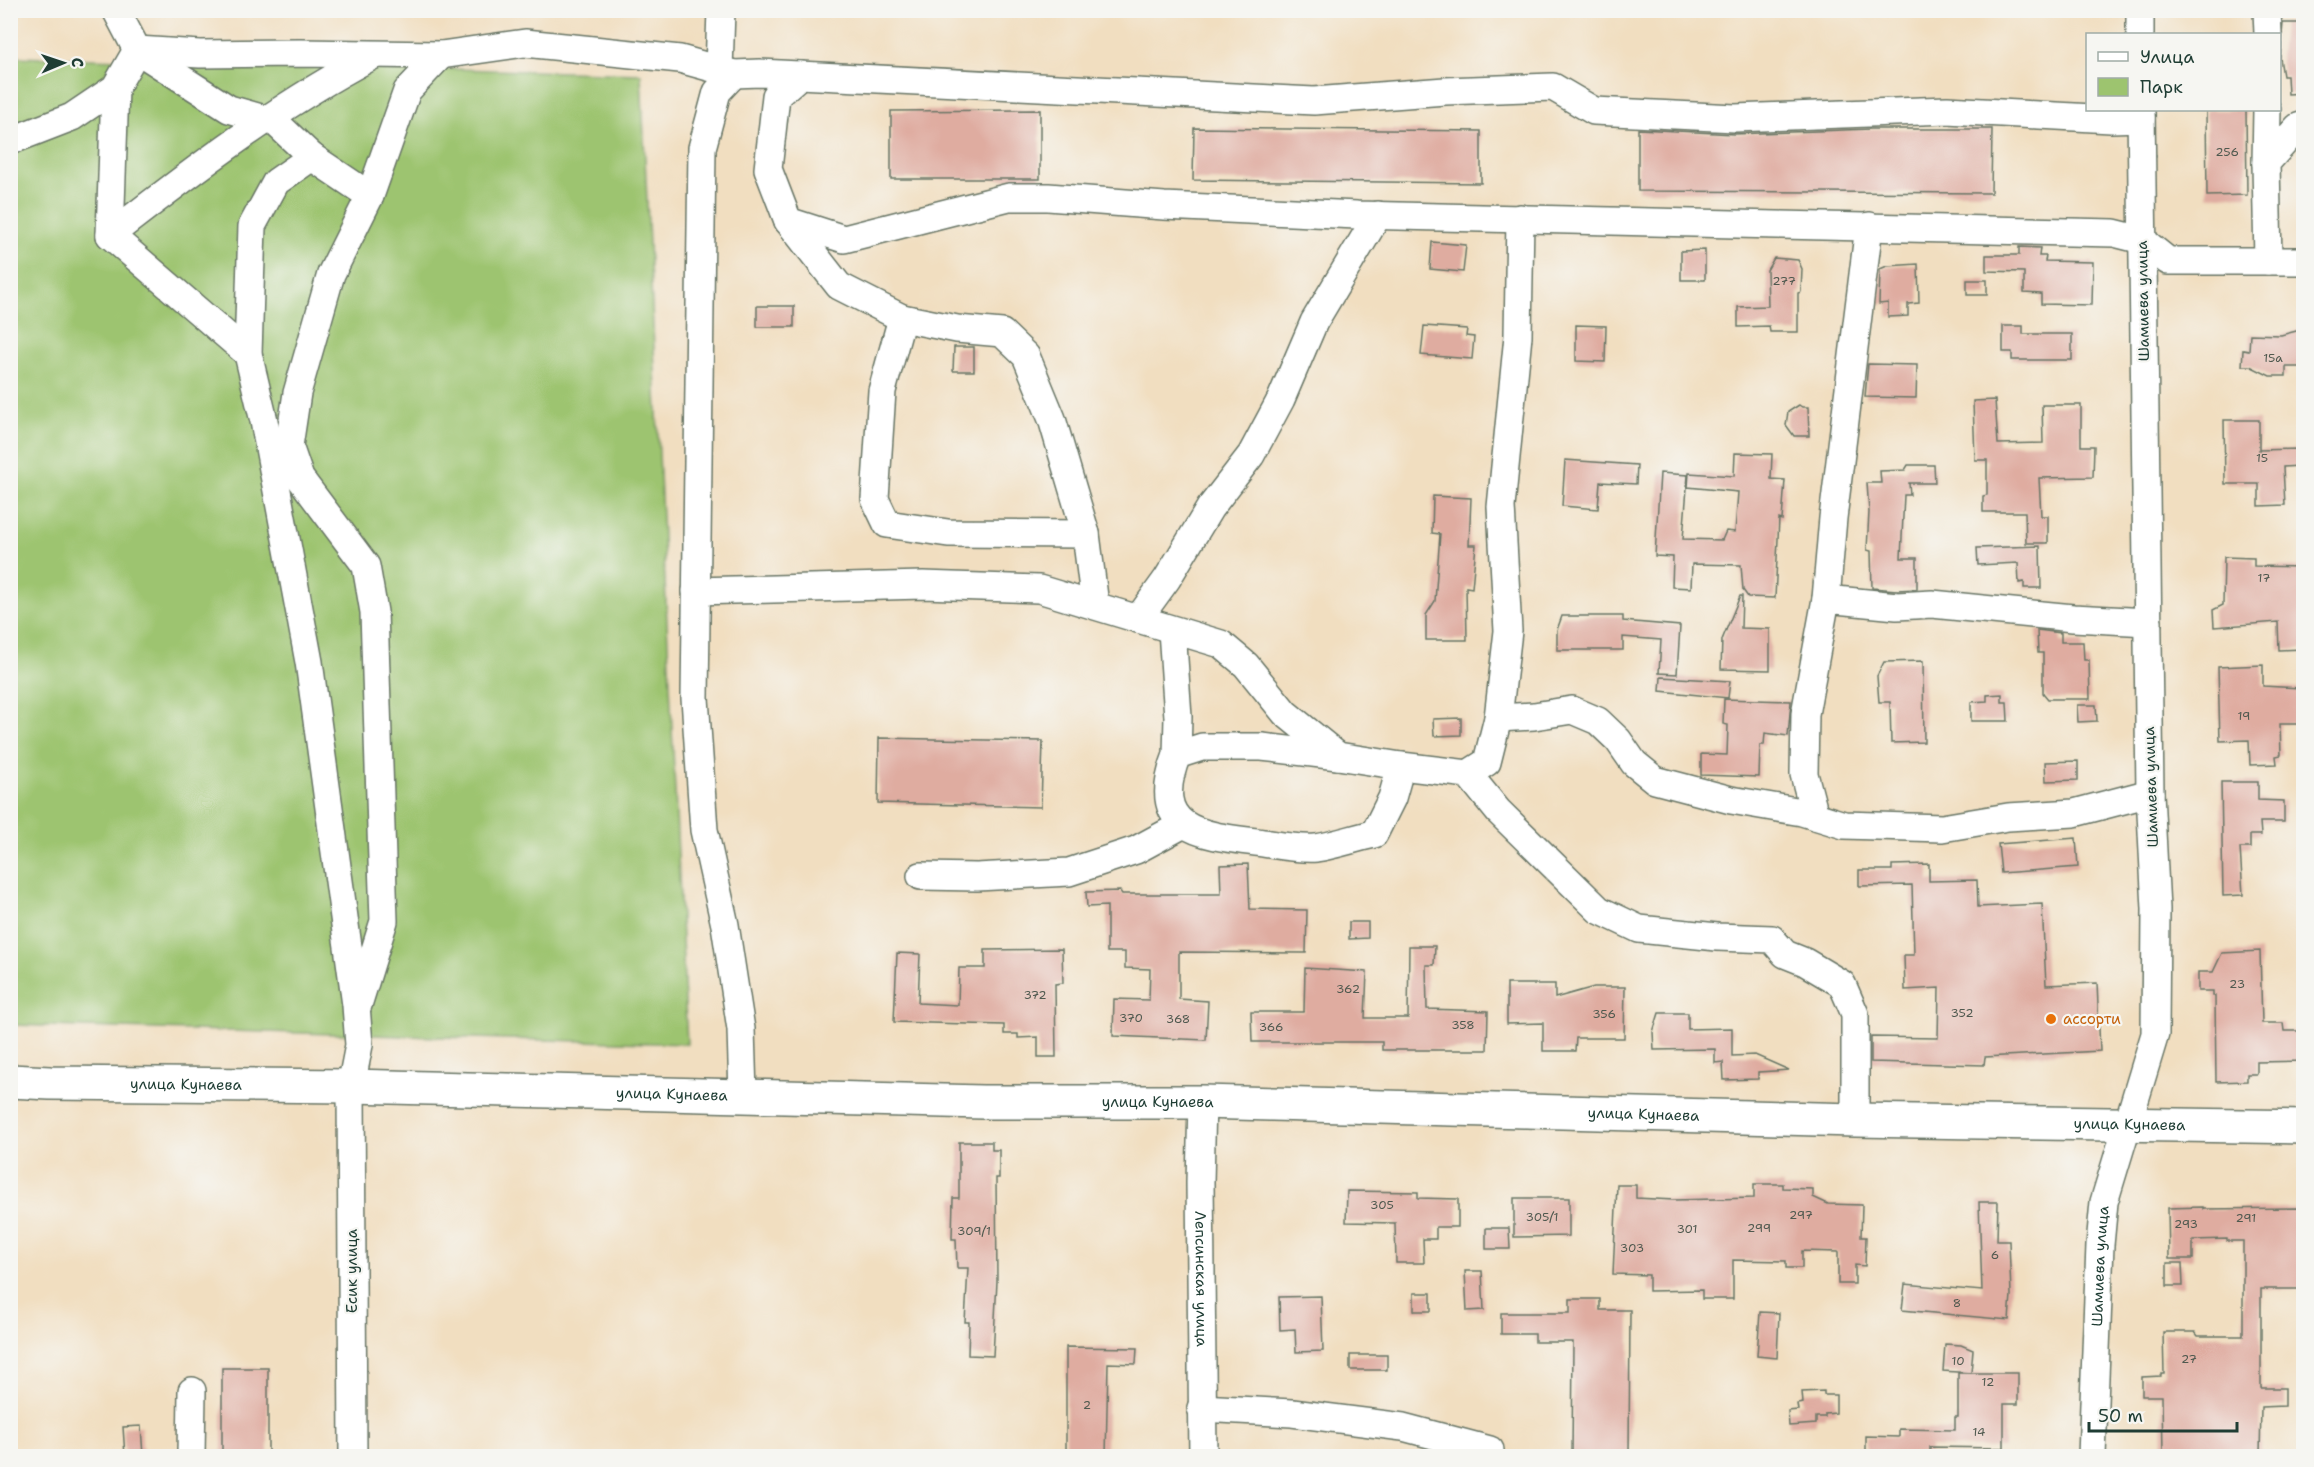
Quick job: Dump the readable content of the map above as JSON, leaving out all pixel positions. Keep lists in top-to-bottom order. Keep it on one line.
{"streets":{"main road":["улица Кунаева"],"street":["Шамиева улица","Есик улица","Лепсинская улица"]},"crossings":[["Шамиева улица","улица Кунаева"],["улица Кунаева","Есик улица"],["улица Кунаева","Лепсинская улица"]],"places":["ассорти"],"house_numbers":["256","277","15а","15","17","19","23","362","372","352","356","370","368","358","366","305","297","305/1","291","293","299","301","309/1","303","6","8","27","10","12","2","14"],"legend":["Улица","Парк"],"scale_bar":"50 m","north":"right"}
